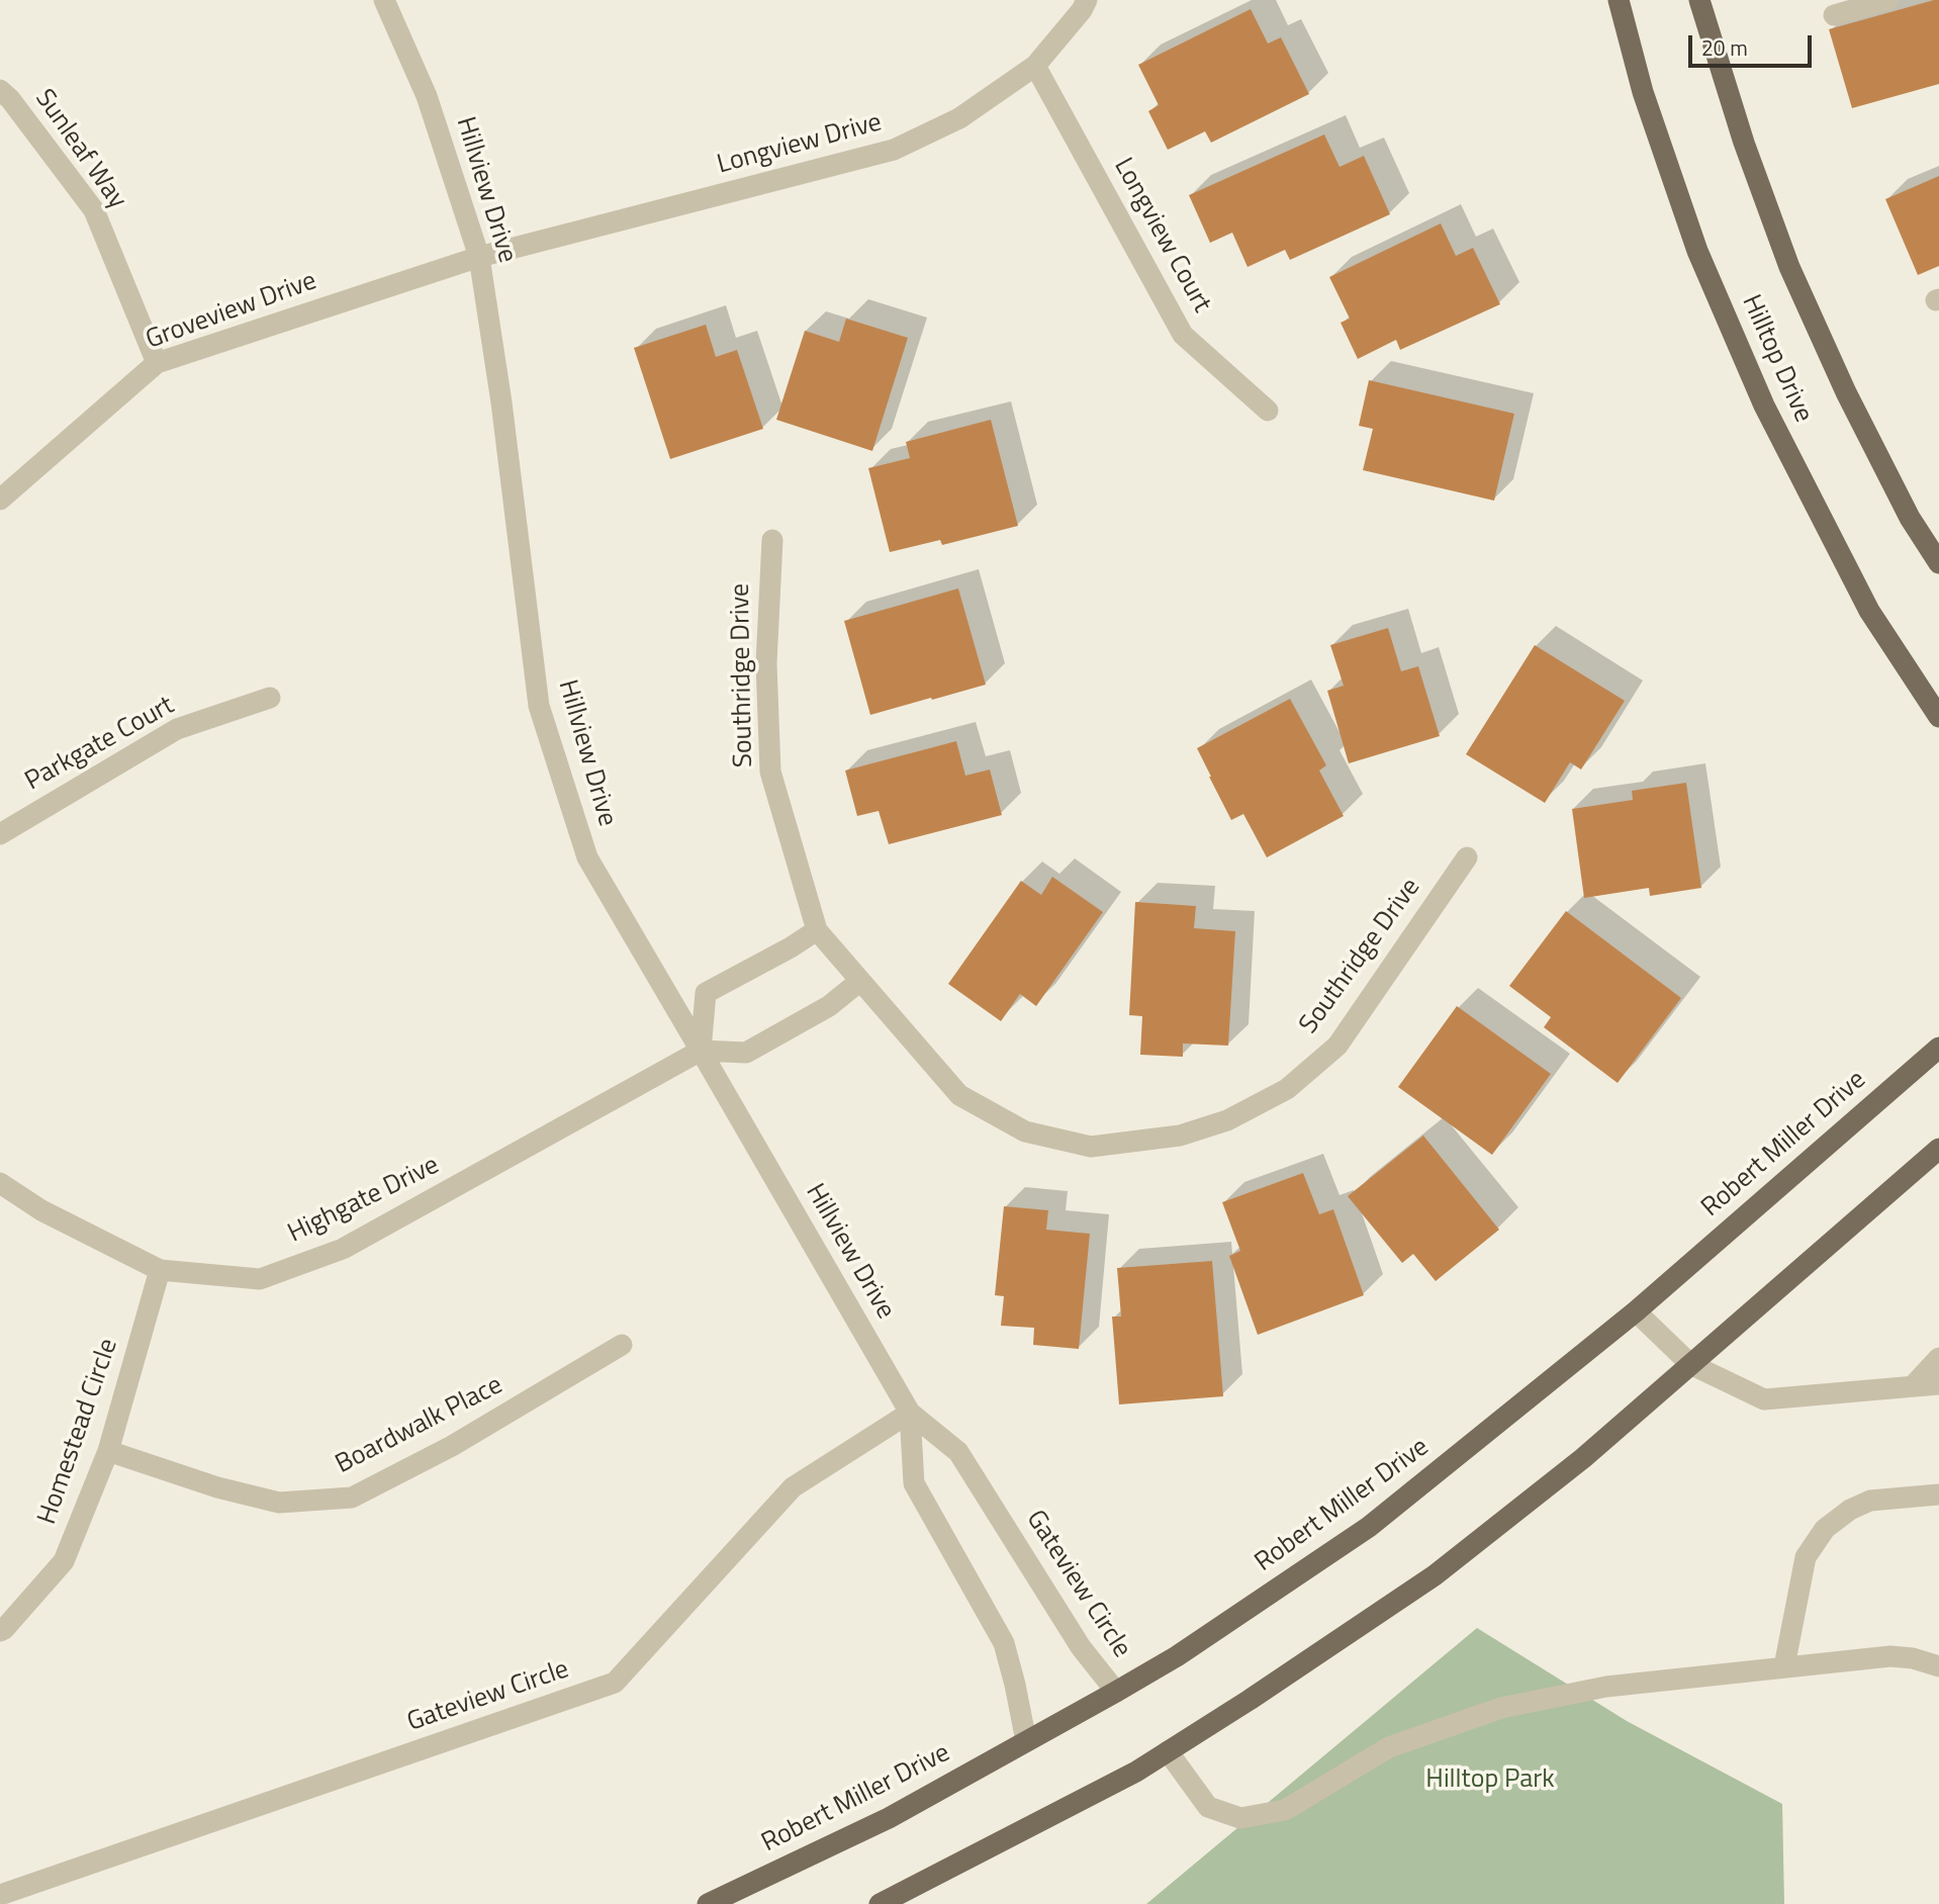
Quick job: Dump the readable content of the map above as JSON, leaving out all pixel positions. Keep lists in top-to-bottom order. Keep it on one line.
{"streets":{"main road":["Hilltop Drive","Robert Miller Drive"],"street":["Longview Drive","Sunleaf Way","Hillview Drive","Longview Court","Groveview Drive","Southridge Drive","Parkgate Court","Highgate Drive","Boardwalk Place","Homestead Circle","Gateview Circle"]},"crossings":[["Longview Drive","Hillview Drive"],["Longview Drive","Longview Court"],["Longview Drive","Groveview Drive"],["Sunleaf Way","Groveview Drive"],["Hillview Drive","Groveview Drive"],["Hillview Drive","Highgate Drive"],["Hillview Drive","Gateview Circle"],["Robert Miller Drive","Gateview Circle"],["Highgate Drive","Homestead Circle"],["Boardwalk Place","Homestead Circle"]],"parks":["Hilltop Park"],"scale_bar":"20 m"}
